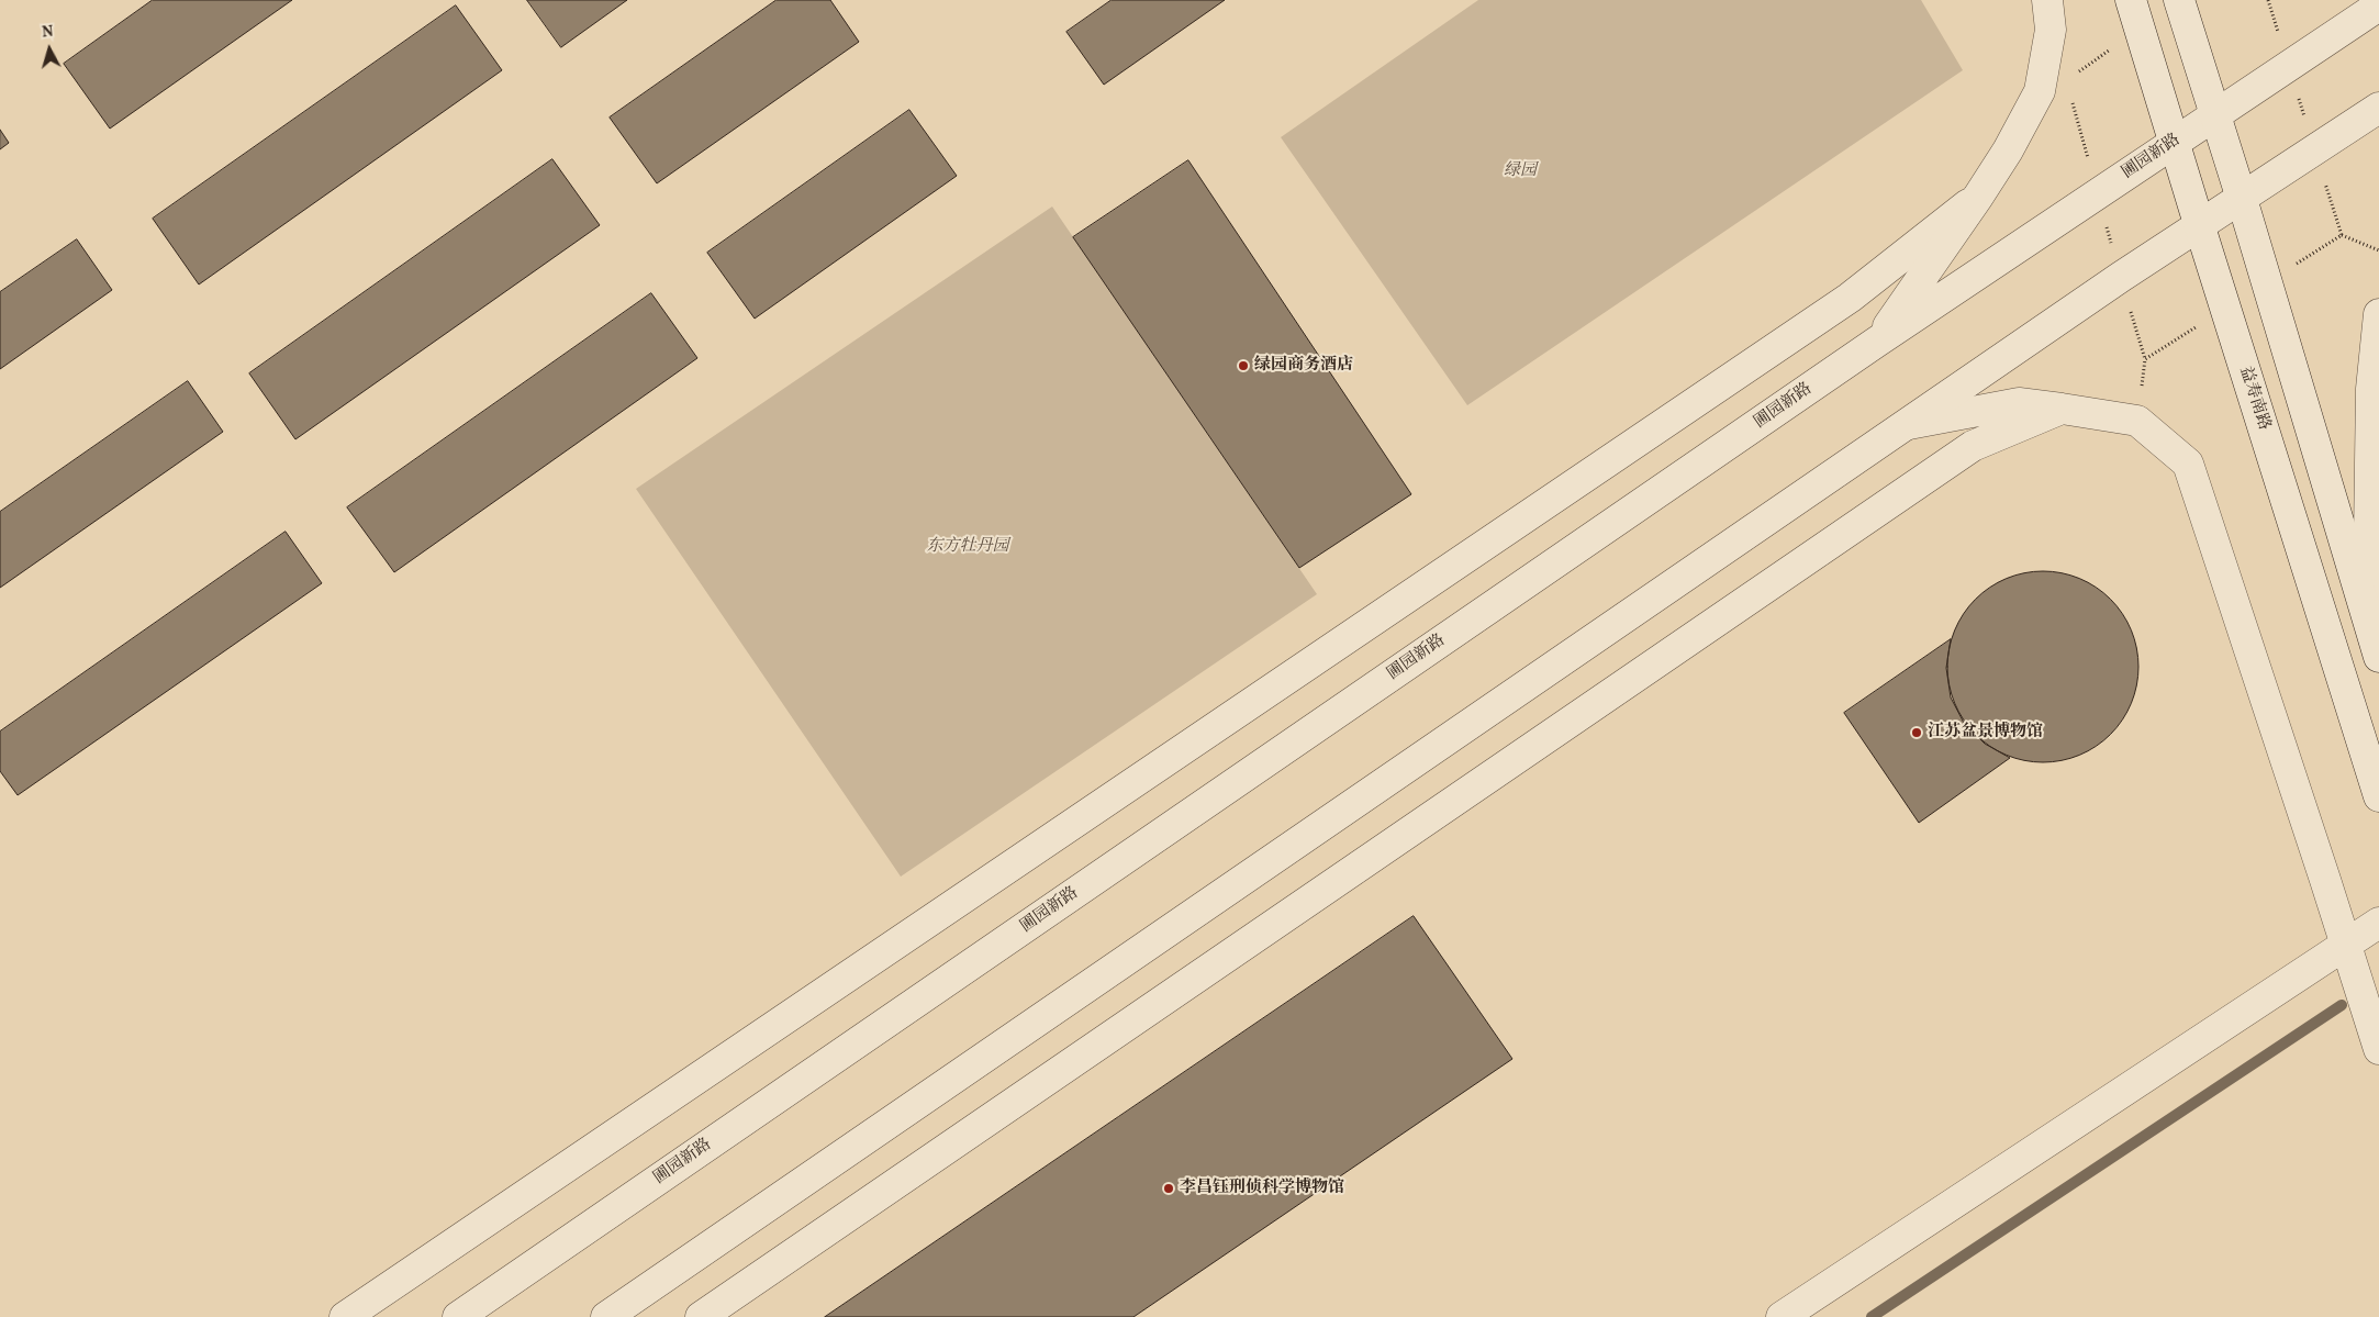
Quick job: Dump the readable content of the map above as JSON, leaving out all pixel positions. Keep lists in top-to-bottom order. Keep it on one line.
{"streets":{"street":["圃园新路","益寿南路"]},"crossings":[["圃园新路","益寿南路"]],"parks":["绿园","东方牡丹园"],"places":["绿园商务酒店","江苏盆景博物馆","李昌钰刑侦科学博物馆"],"north":"top"}
